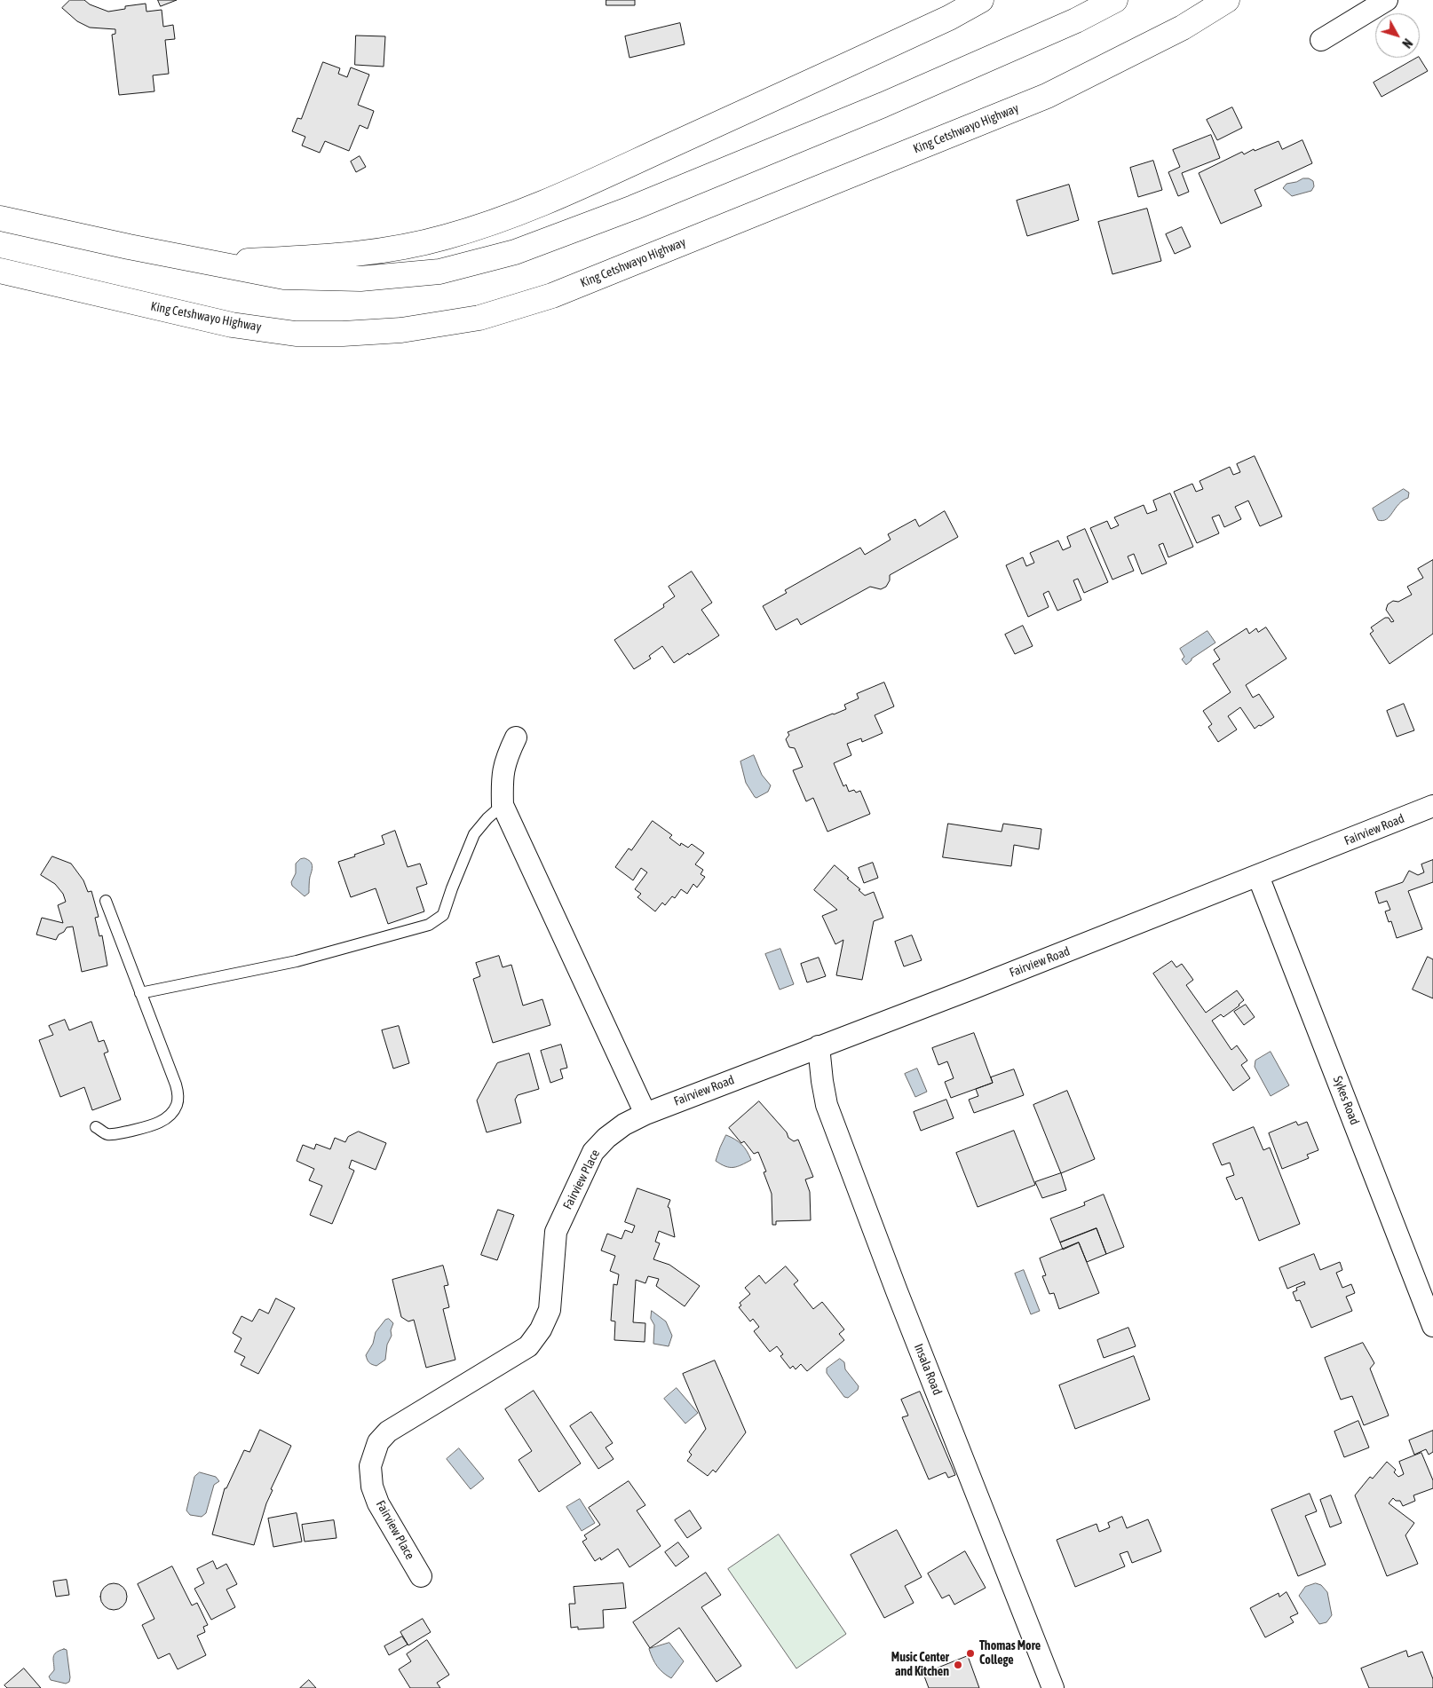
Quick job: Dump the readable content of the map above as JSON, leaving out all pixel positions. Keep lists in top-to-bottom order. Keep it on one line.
{"streets":{"highway":["King Cetshwayo Highway"],"street":["Fairview Road","Sykes Road","Fairview Place","Insala Road"]},"crossings":[["Fairview Road","Sykes Road"],["Fairview Road","Fairview Place"],["Fairview Road","Insala Road"]],"places":["Thomas More College","Music Center and Kitchen"],"north":"bottom right"}
